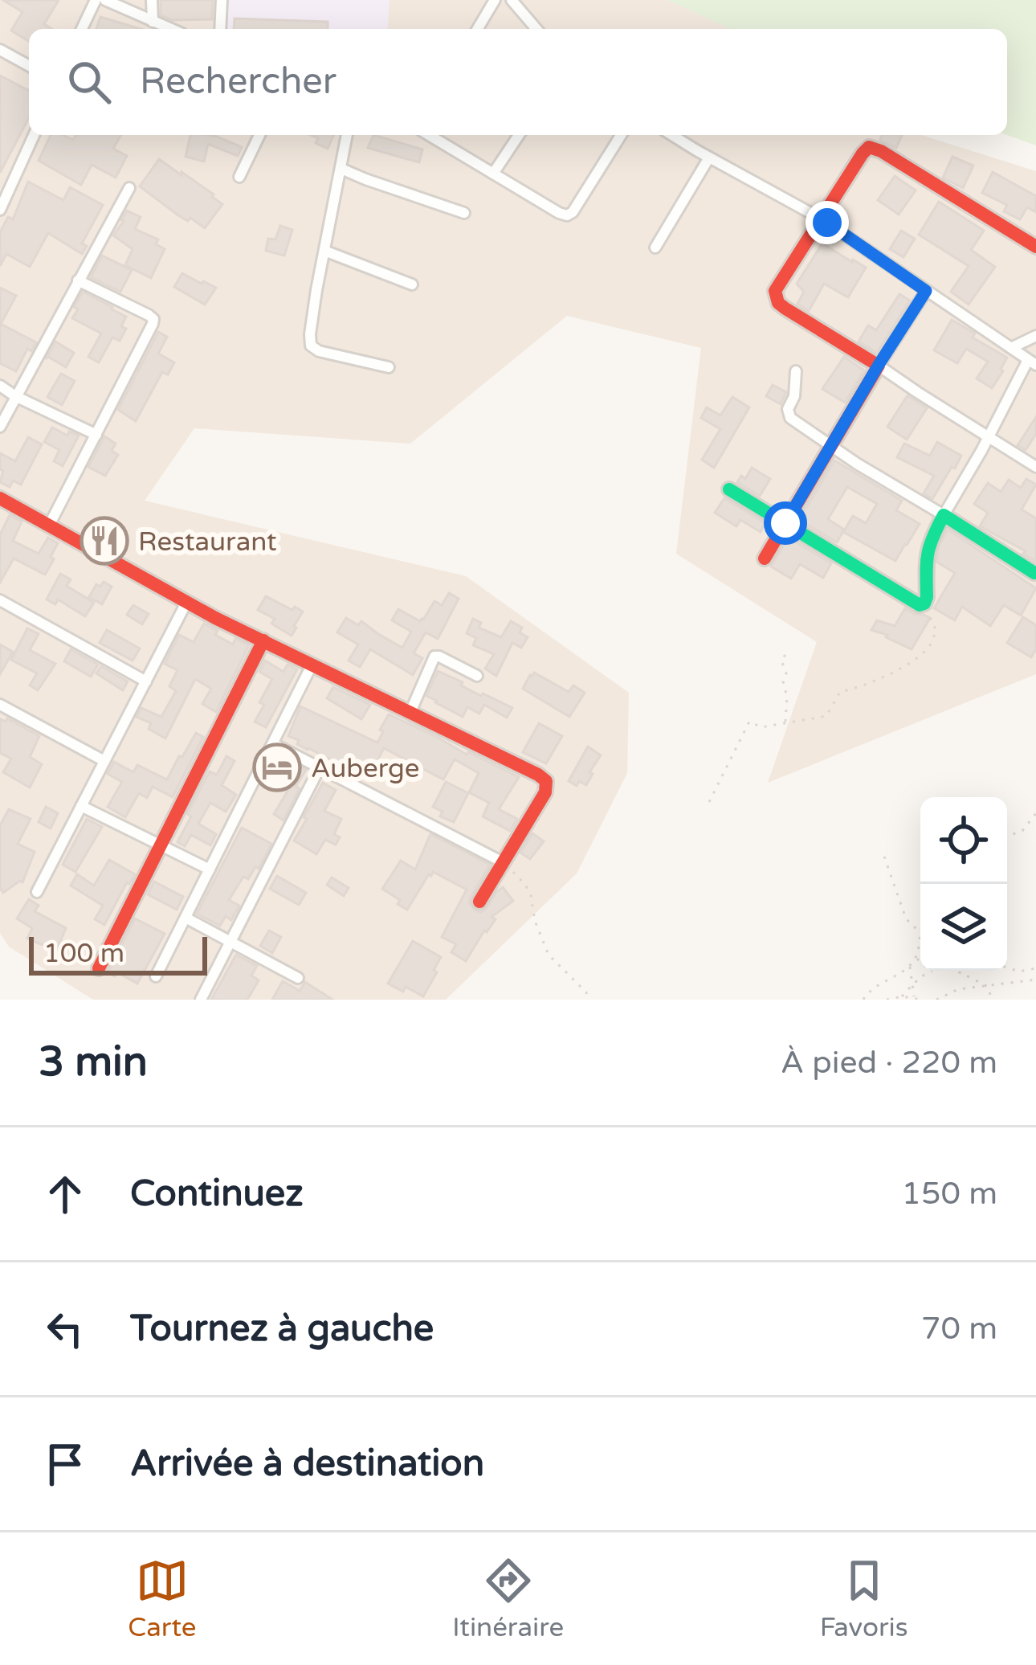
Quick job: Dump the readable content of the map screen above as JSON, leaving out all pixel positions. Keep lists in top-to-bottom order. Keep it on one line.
{"places":{"restaurant":["Restaurant"],"hotel":["Auberge"]},"scale_bar":"100 m","page":{"search":"Rechercher","scale":"100 m","heading":["3 min","À pied · 220 m"],"list":[["Continuez","150 m"],["Tournez à gauche","70 m"],"Arrivée à destination"],"nav":["Carte","Itinéraire","Favoris"]}}
